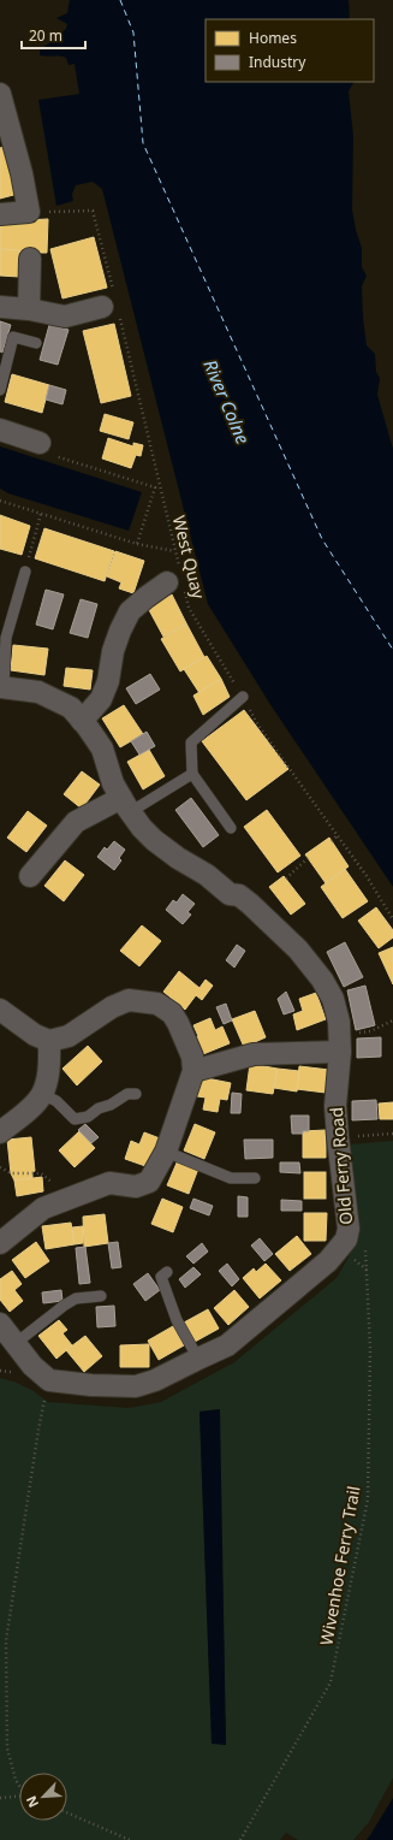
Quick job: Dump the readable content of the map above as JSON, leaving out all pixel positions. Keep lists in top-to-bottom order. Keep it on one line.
{"streets":{"street":["Old Ferry Road"],"path":["West Quay","Wivenhoe Ferry Trail"]},"water":["River Colne"],"legend":["Homes","Industry"],"scale_bar":"20 m","north":"bottom left"}
